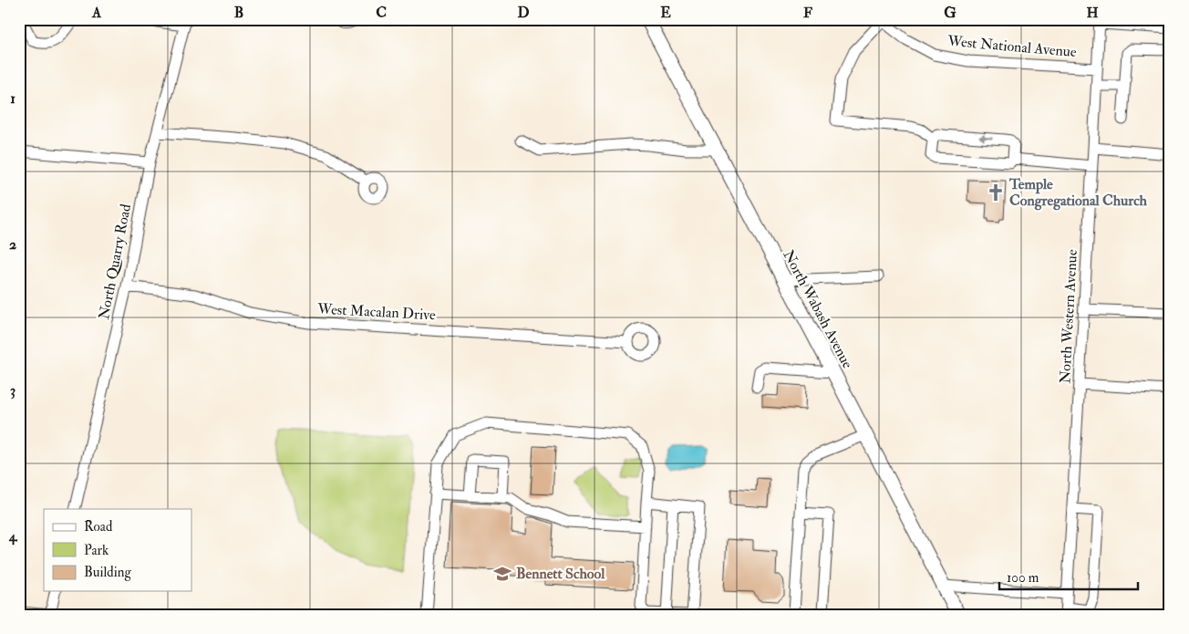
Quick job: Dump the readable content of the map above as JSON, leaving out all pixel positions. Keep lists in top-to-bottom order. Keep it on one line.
{"streets":{"main road":["North Wabash Avenue"],"street":["West National Avenue","North Quarry Road","West Macalan Drive","North Western Avenue"]},"crossings":[["West National Avenue","North Western Avenue"],["North Quarry Road","West Macalan Drive"]],"places":{"church":["Temple Congregational Church"],"school or university":["Bennett School"]},"legend":["Road","Park","Building"],"scale_bar":"100 m","grid":{"columns":["A","B","C","D","E","F","G","H"],"rows":["1","2","3","4"]}}
